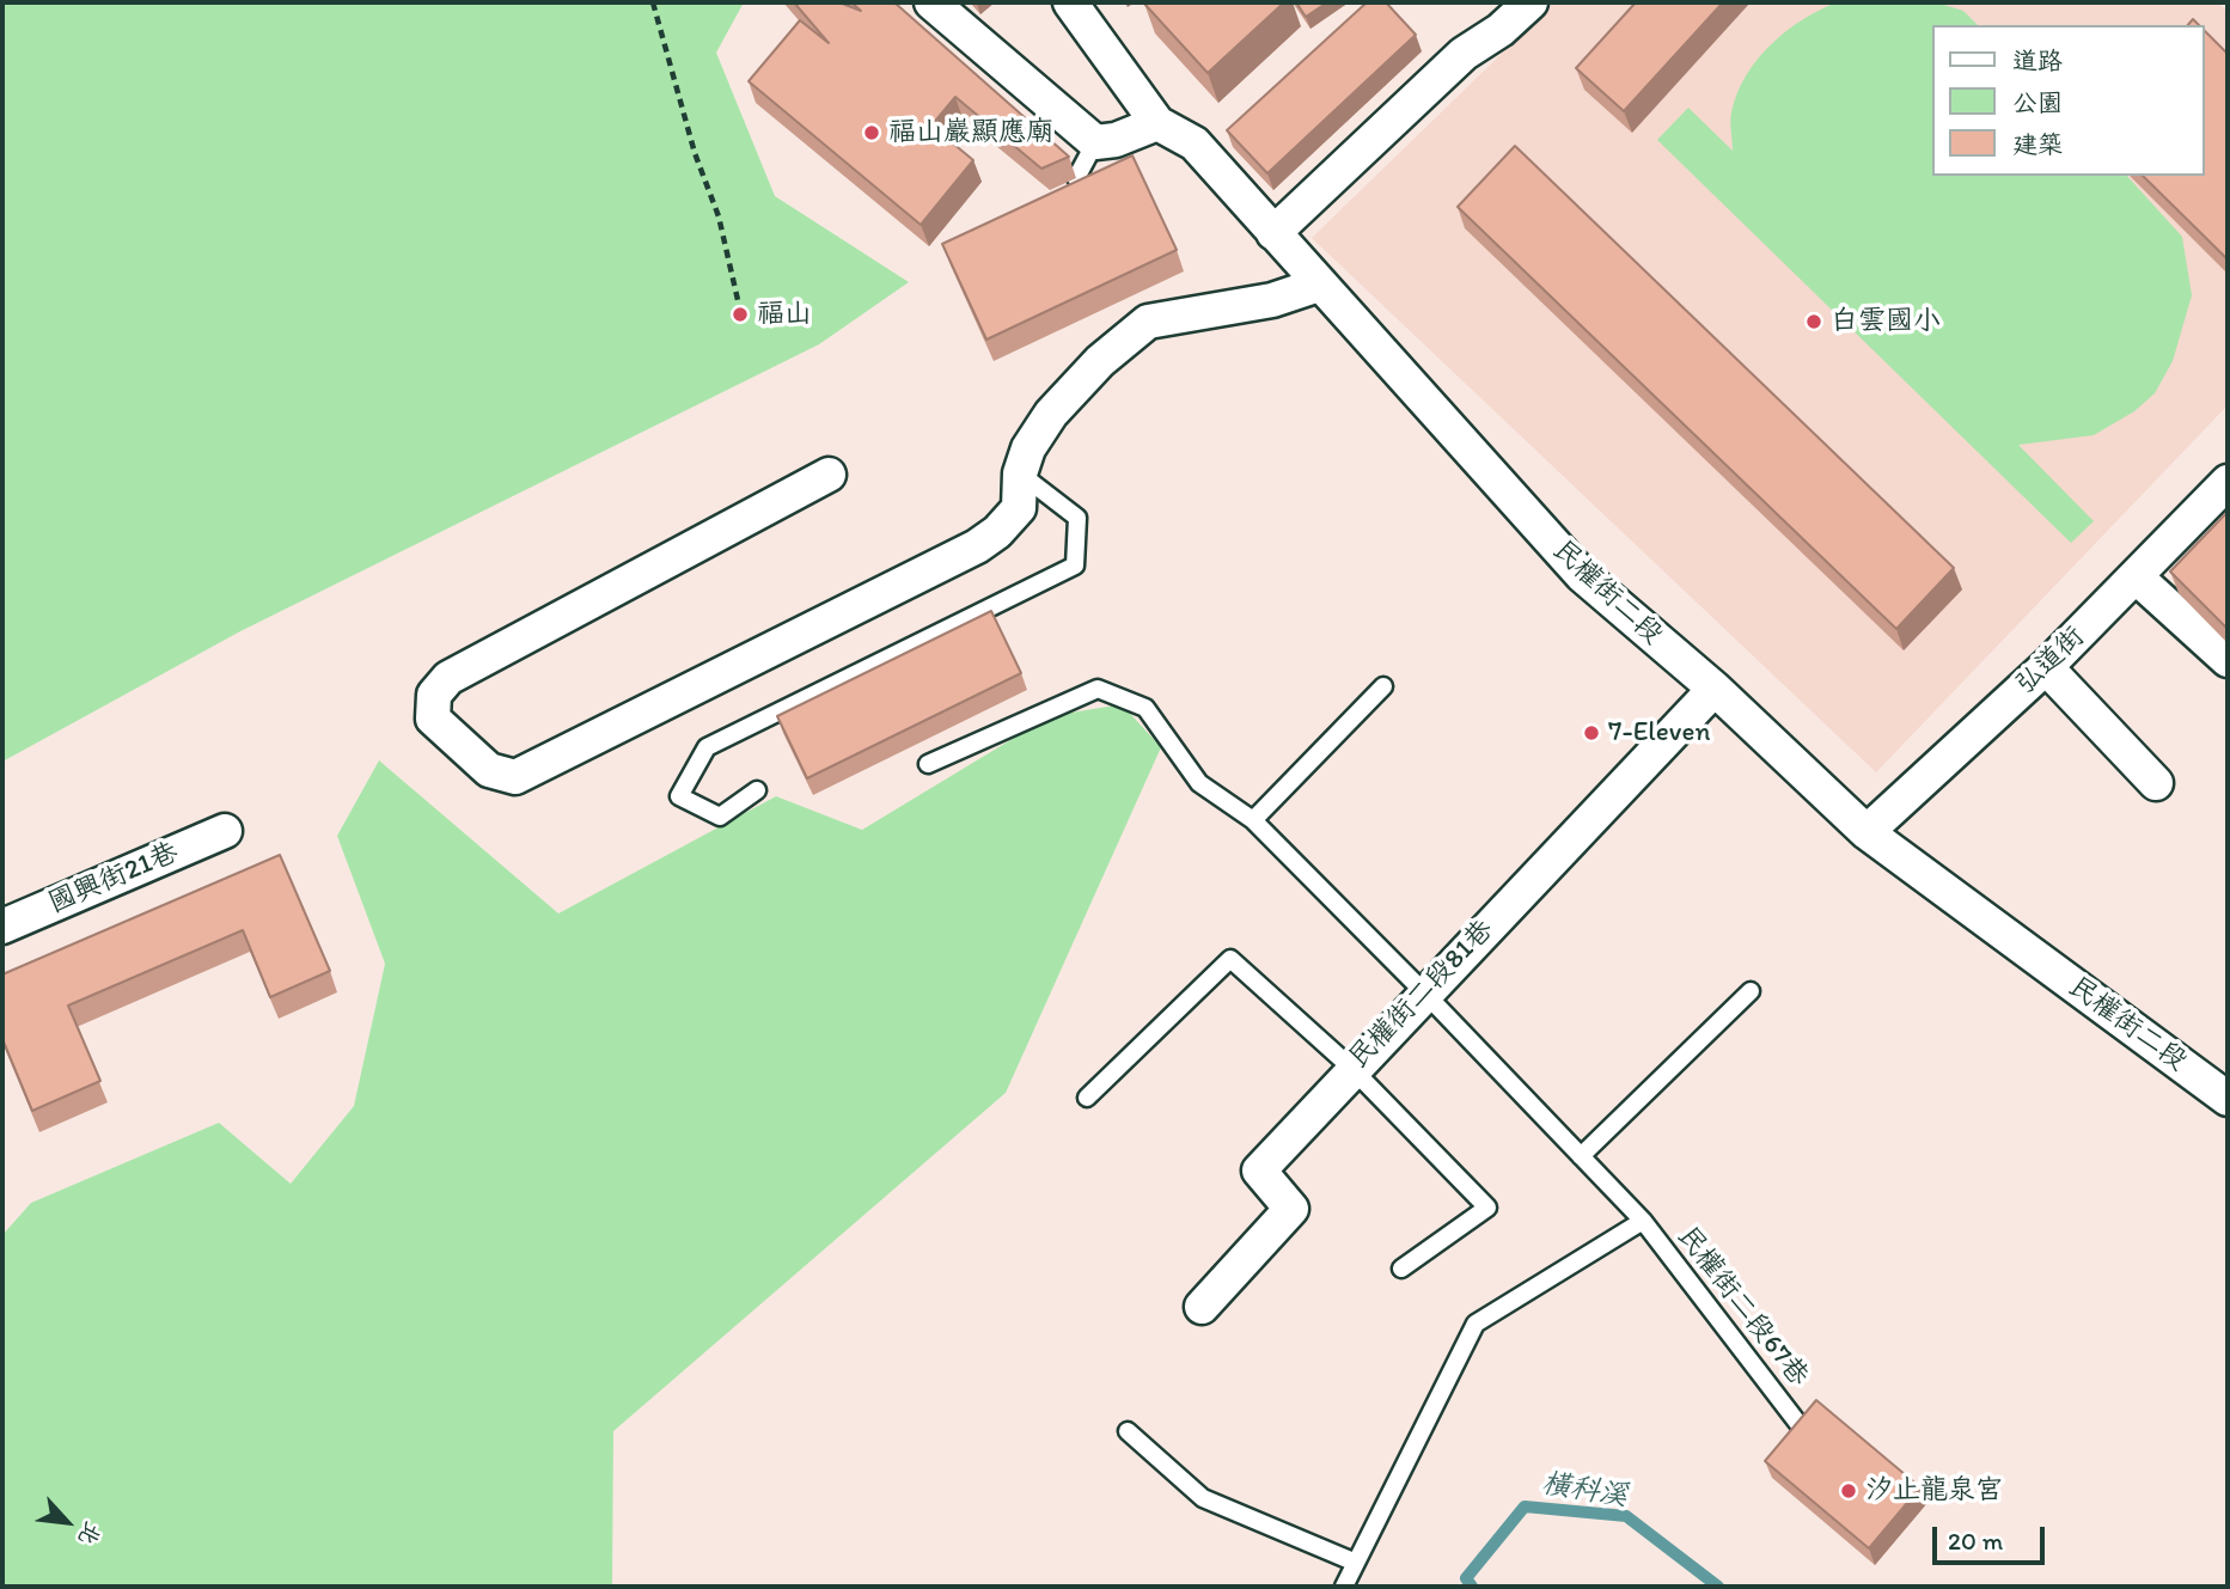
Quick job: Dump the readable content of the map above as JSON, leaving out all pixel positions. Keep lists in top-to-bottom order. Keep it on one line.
{"streets":{"street":["民權街二段","弘道街","國興街21巷","民權街二段81巷"],"lane":["民權街二段67巷"]},"crossings":[["民權街二段","弘道街"],["民權街二段","民權街二段81巷"],["民權街二段81巷","民權街二段67巷"]],"water":["橫科溪"],"places":["福山巖顯應廟","福山","白雲國小","7-Eleven","汐止龍泉宮"],"legend":["道路","公園","建築"],"scale_bar":"20 m","north":"bottom right"}
